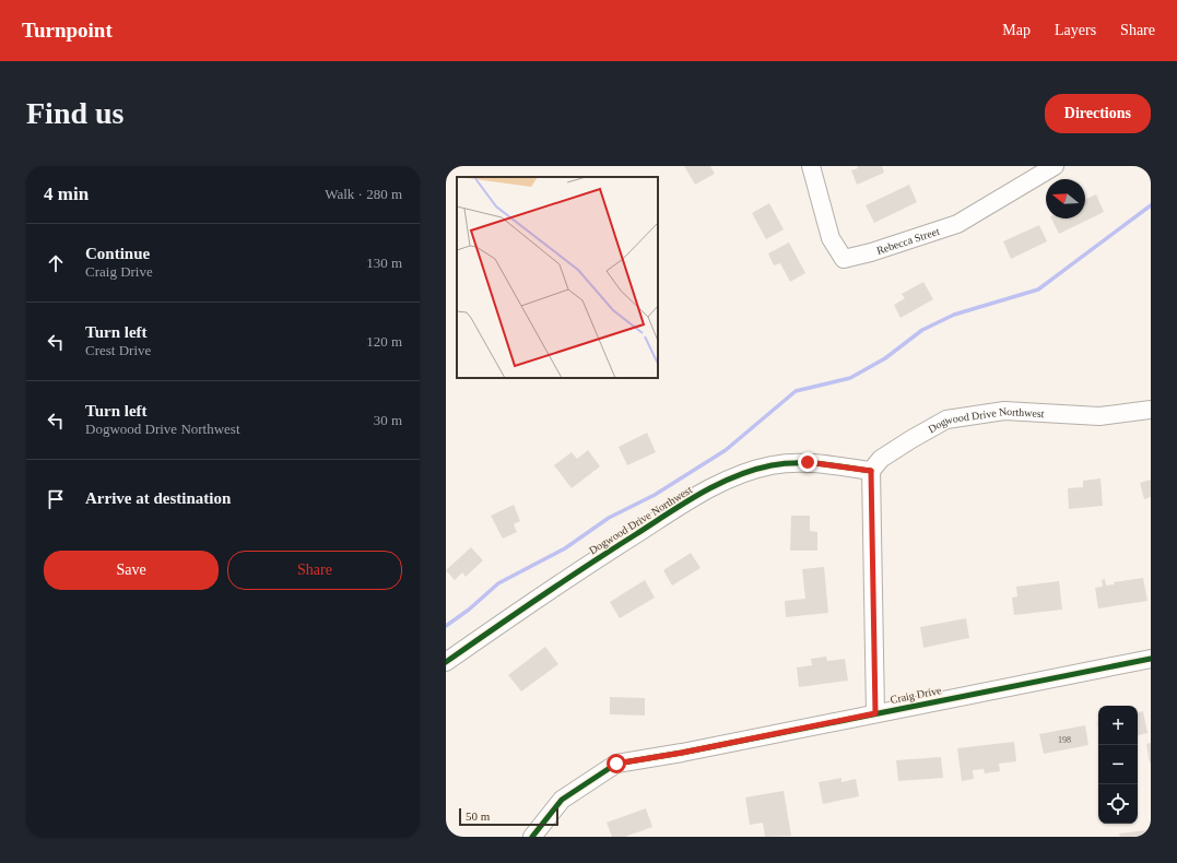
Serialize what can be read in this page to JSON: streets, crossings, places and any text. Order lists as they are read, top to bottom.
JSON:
{
  "streets": {
    "street": ["Rebecca Street", "Dogwood Drive Northwest", "Craig Drive"]
  },
  "house_numbers": ["198"],
  "scale_bar": "50 m",
  "north": "left",
  "page": {
    "header": "Turnpoint",
    "nav": ["Map", "Layers", "Share"],
    "buttons": [
      "Directions",
      ["Save", "Share"]
    ],
    "title": "Find us",
    "heading": ["4 min", "Walk · 280 m"],
    "list": [
      ["Continue", "Craig Drive", "130 m"],
      ["Turn left", "Crest Drive", "120 m"],
      ["Turn left", "Dogwood Drive Northwest", "30 m"],
      "Arrive at destination"
    ],
    "map_buttons": ["+", "−"],
    "scale": "50 m"
  }
}
